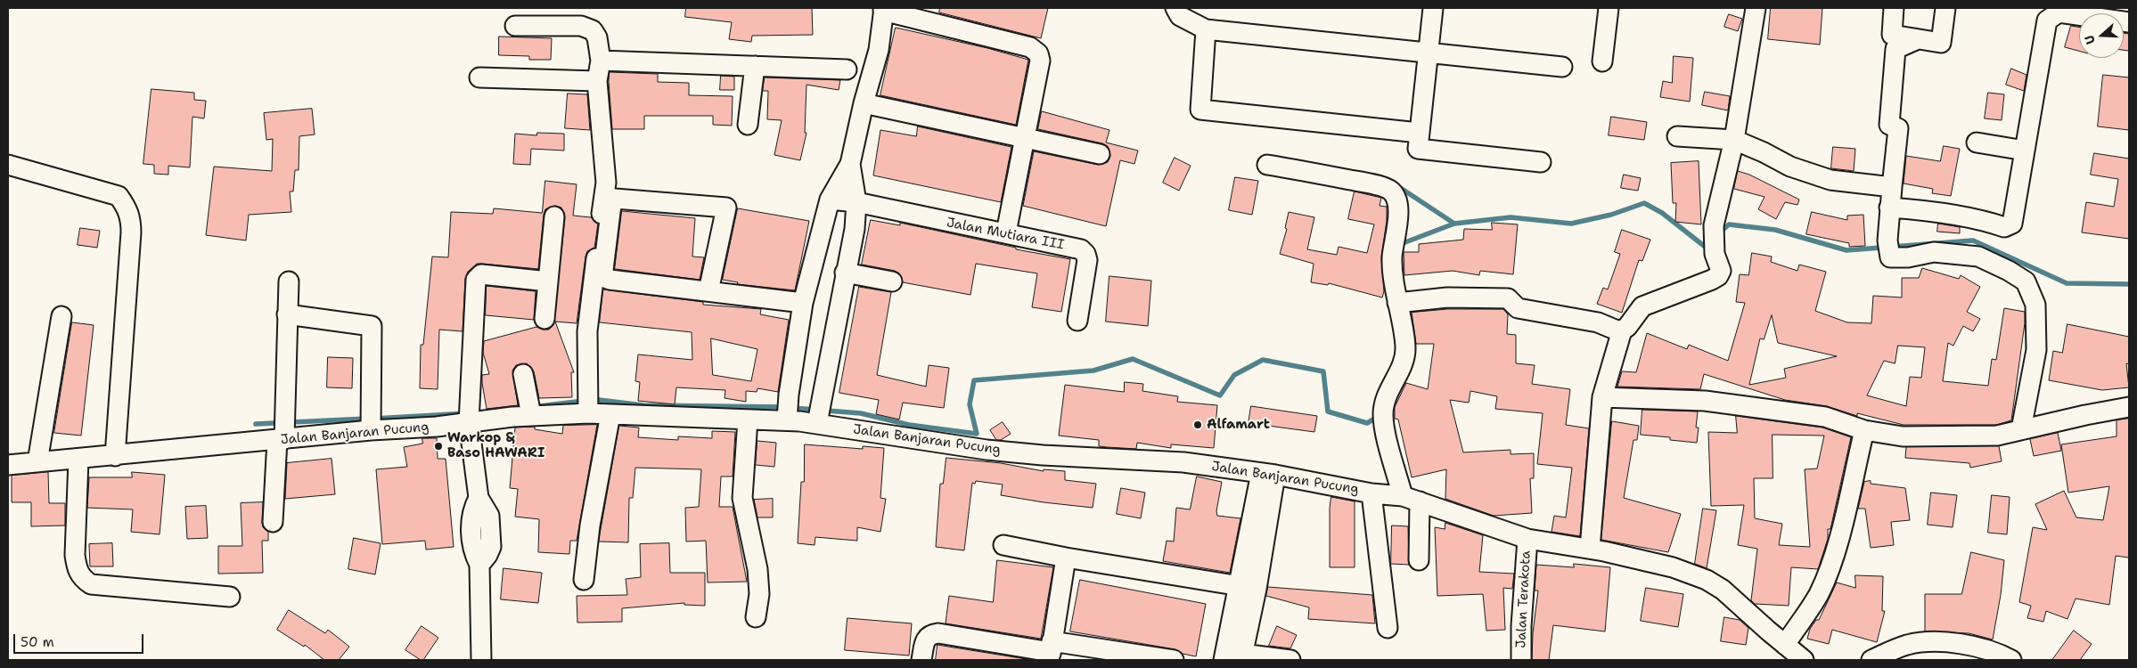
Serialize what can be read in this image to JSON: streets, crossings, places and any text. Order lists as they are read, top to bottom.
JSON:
{
  "streets": {
    "street": ["Jalan Mutiara III", "Jalan Banjaran Pucung", "Jalan Terakota"]
  },
  "crossings": [
    ["Jalan Banjaran Pucung", "Jalan Terakota"]
  ],
  "places": ["Alfamart", "Warkop & Baso HAWARI"],
  "scale_bar": "50 m",
  "north": "left"
}
